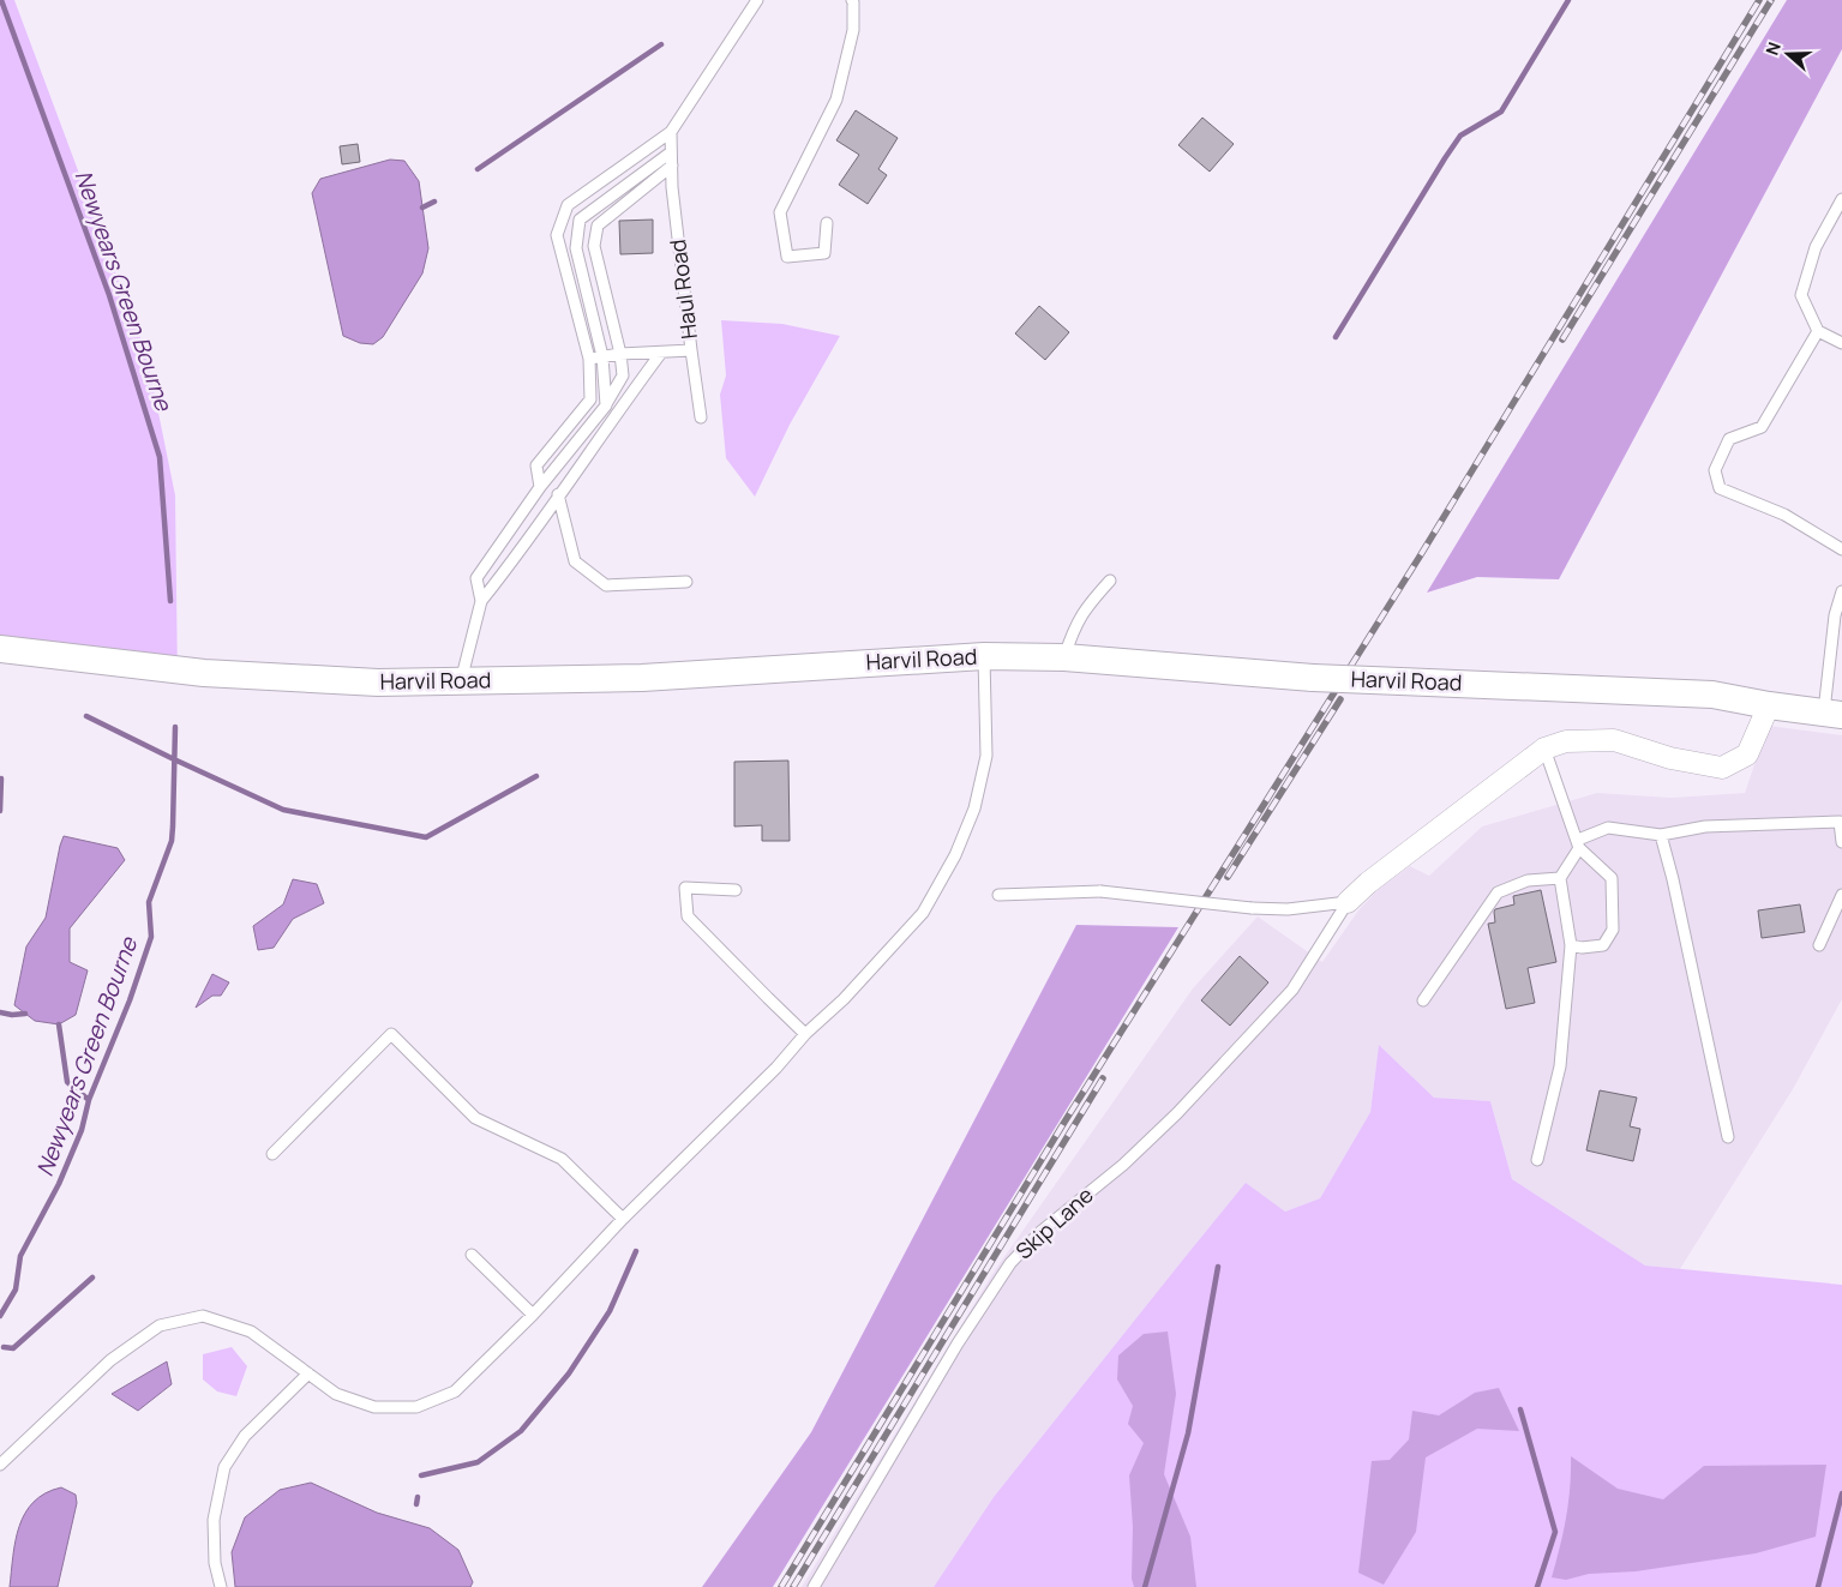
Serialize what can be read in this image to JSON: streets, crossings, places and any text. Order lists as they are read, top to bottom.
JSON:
{
  "streets": {
    "street": ["Harvil Road"],
    "lane": ["Haul Road", "Skip Lane"]
  },
  "water": ["Newyears Green Bourne"],
  "north": "left"
}
